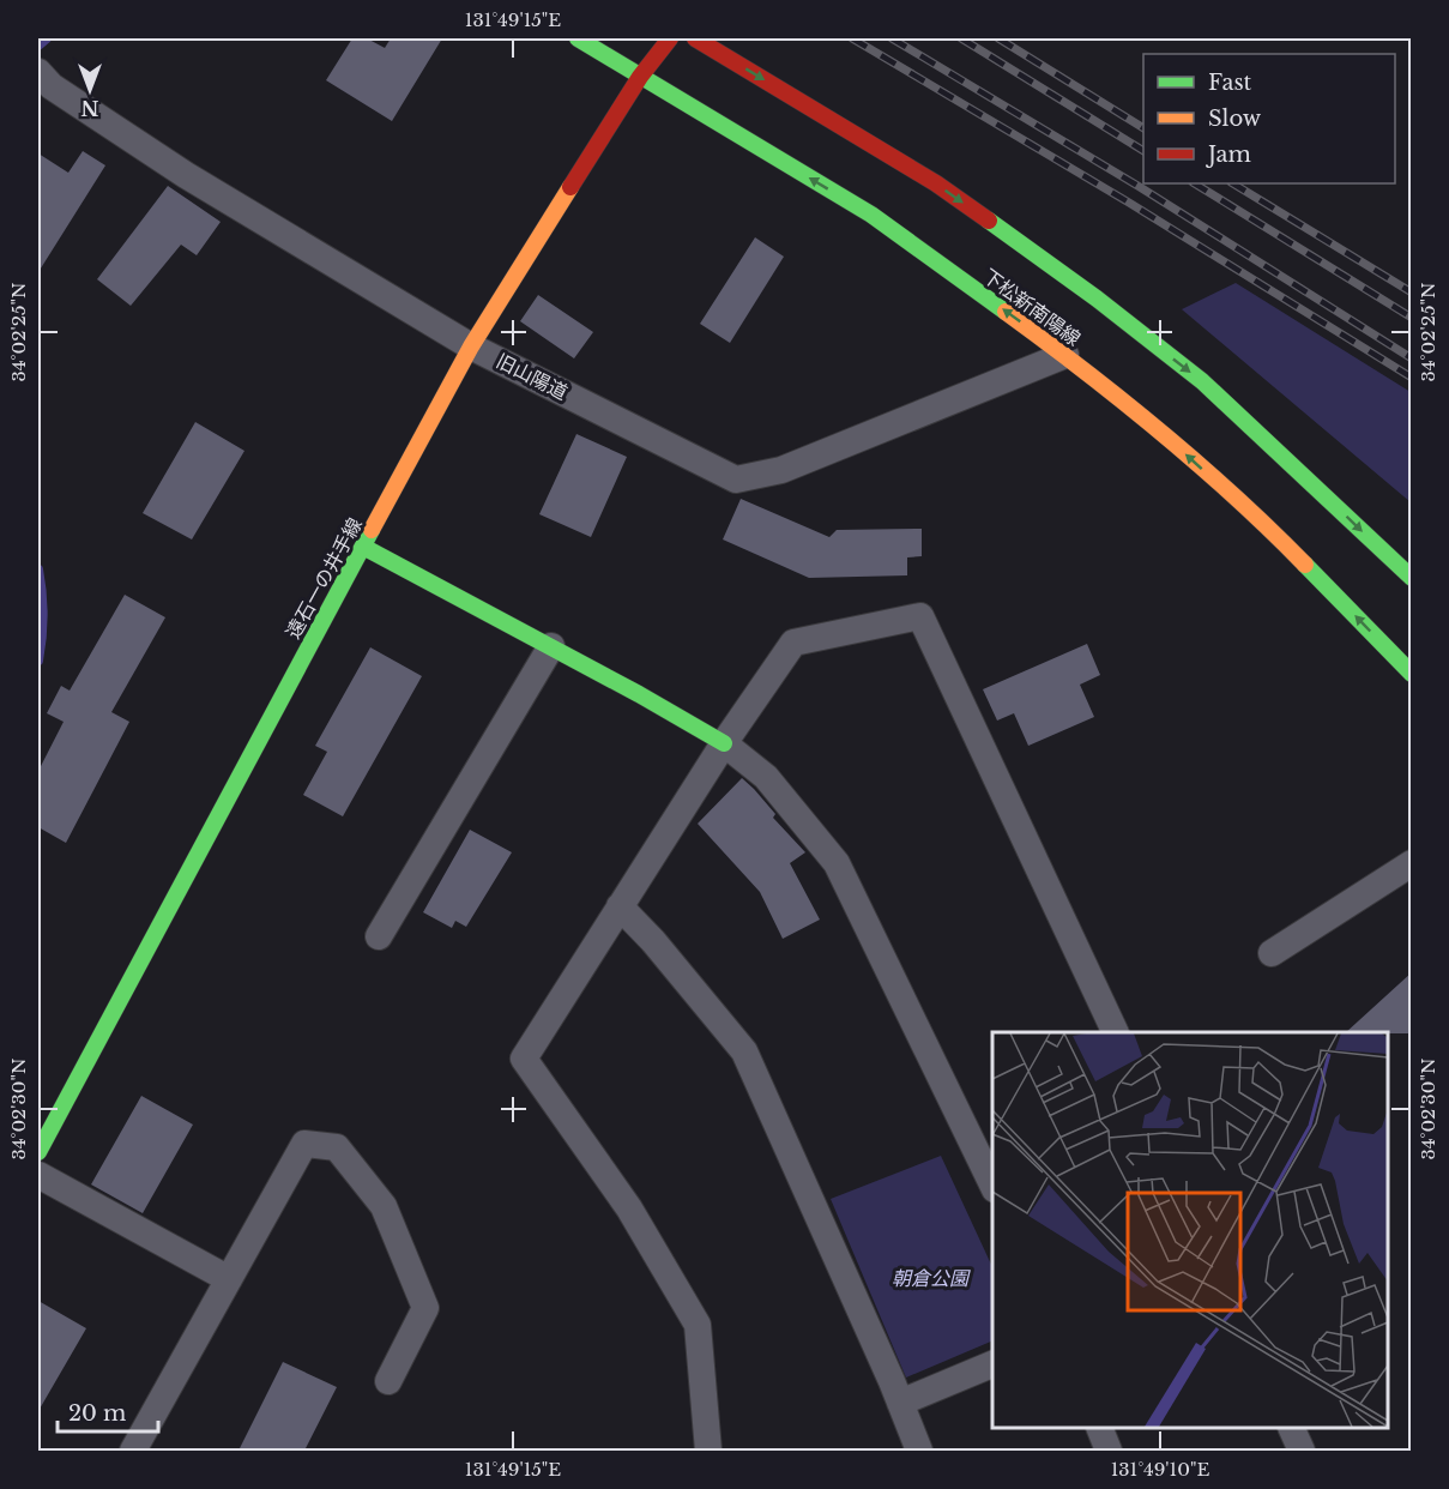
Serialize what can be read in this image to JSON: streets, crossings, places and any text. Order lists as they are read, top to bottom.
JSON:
{
  "streets": {
    "main road": ["下松新南陽線", "遠石一の井手線"],
    "street": ["旧山陽道"]
  },
  "crossings": [
    ["下松新南陽線", "旧山陽道"],
    ["下松新南陽線", "遠石一の井手線"],
    ["旧山陽道", "遠石一の井手線"]
  ],
  "parks": ["朝倉公園"],
  "legend": ["Fast", "Slow", "Jam"],
  "scale_bar": "20 m",
  "north": "bottom",
  "coordinates": [
    "131°49'15\"E",
    "34°02'25\"N",
    "34°02'30\"N",
    "131°49'10\"E"
  ]
}
